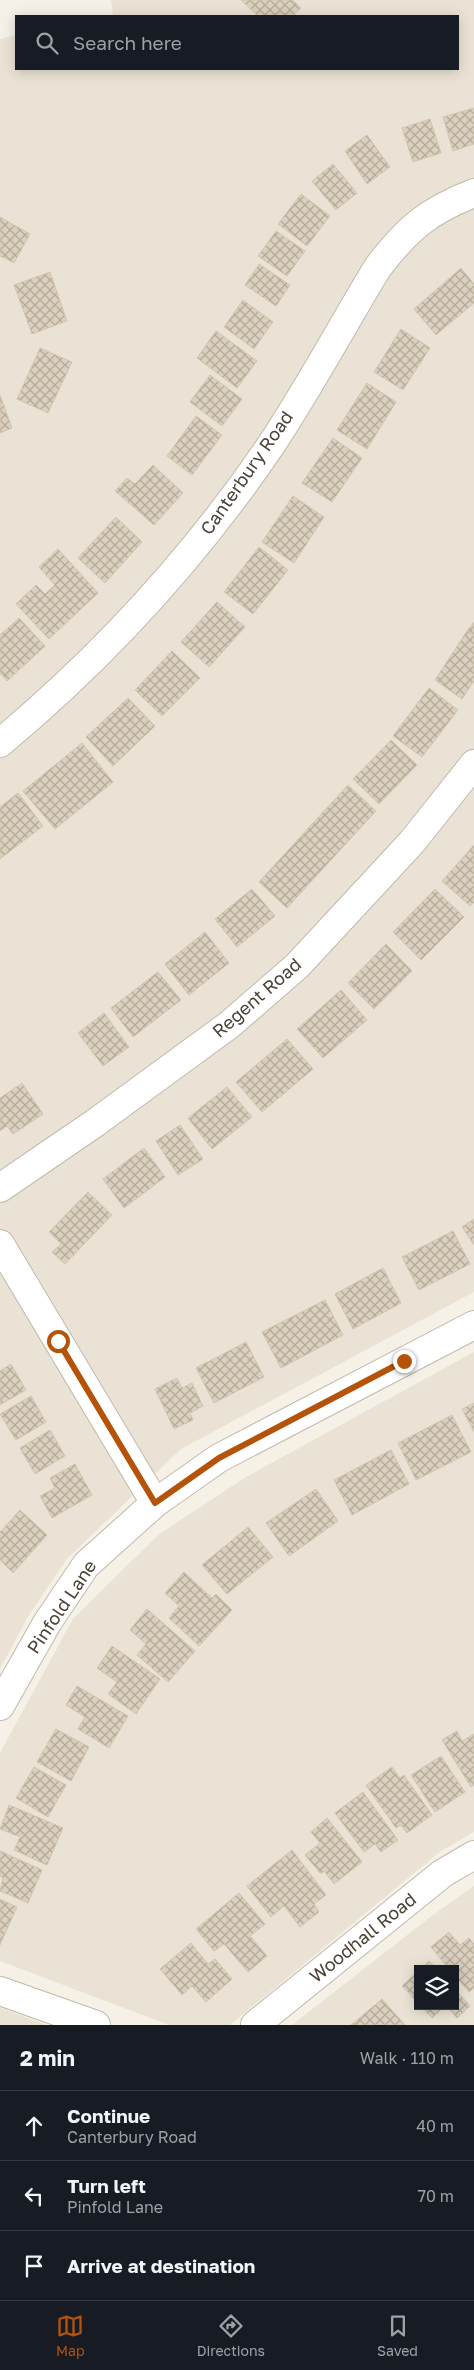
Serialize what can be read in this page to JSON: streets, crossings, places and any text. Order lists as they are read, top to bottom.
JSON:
{
  "streets": {
    "street": [
      "Canterbury Road",
      "Regent Road",
      "Pinfold Lane",
      "Woodhall Road"
    ]
  },
  "page": {
    "search": "Search here",
    "heading": ["2 min", "Walk · 110 m"],
    "list": [
      ["Continue", "Canterbury Road", "40 m"],
      ["Turn left", "Pinfold Lane", "70 m"],
      "Arrive at destination"
    ],
    "nav": ["Map", "Directions", "Saved"]
  }
}
